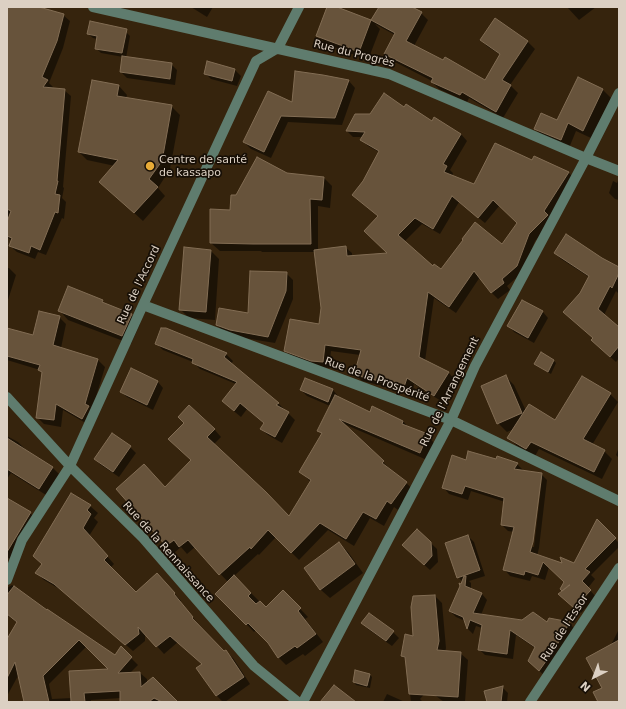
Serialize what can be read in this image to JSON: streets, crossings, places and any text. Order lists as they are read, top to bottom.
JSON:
{
  "streets": {
    "street": [
      "Rue du Progrès",
      "Rue de l'Accord",
      "Rue de la Prospérité",
      "Rue de l'Arrangement",
      "Rue de la Rennaissance",
      "Rue de l'Essor"
    ]
  },
  "crossings": [
    ["Rue du Progrès", "Rue de l'Accord"],
    ["Rue du Progrès", "Rue de l'Arrangement"],
    ["Rue de l'Accord", "Rue de la Prospérité"],
    ["Rue de l'Accord", "Rue de la Rennaissance"],
    ["Rue de la Prospérité", "Rue de l'Arrangement"]
  ],
  "places": ["Centre de santé de kassapo"],
  "north": "bottom left"
}
